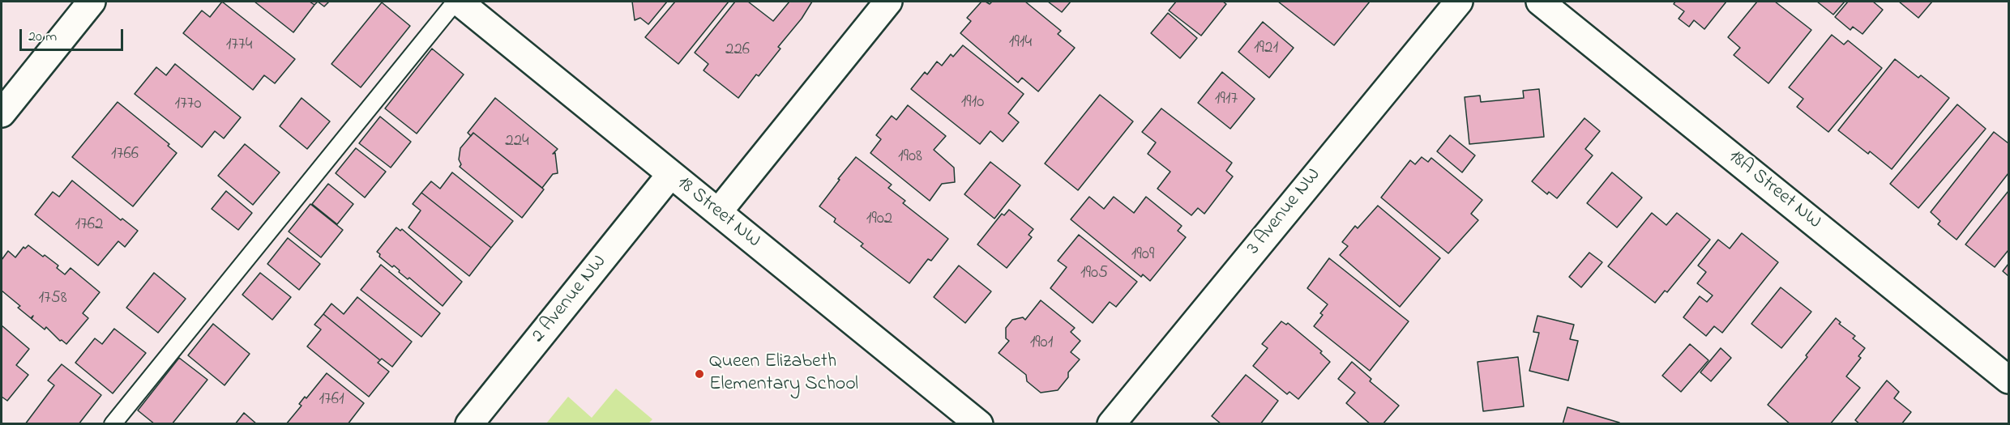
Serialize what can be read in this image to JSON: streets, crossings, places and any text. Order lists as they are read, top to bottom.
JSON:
{
  "streets": {
    "street": [
      "18A Street NW",
      "3 Avenue NW",
      "18 Street NW",
      "2 Avenue NW"
    ]
  },
  "crossings": [
    ["18 Street NW", "2 Avenue NW"]
  ],
  "places": ["Queen Elizabeth Elementary School"],
  "house_numbers": [
    "1914",
    "1774",
    "1921",
    "226",
    "1917",
    "1910",
    "1770",
    "224",
    "1766",
    "1908",
    "1902",
    "1762",
    "1909",
    "1905",
    "1758",
    "1901",
    "1761"
  ],
  "scale_bar": "20 m"
}
